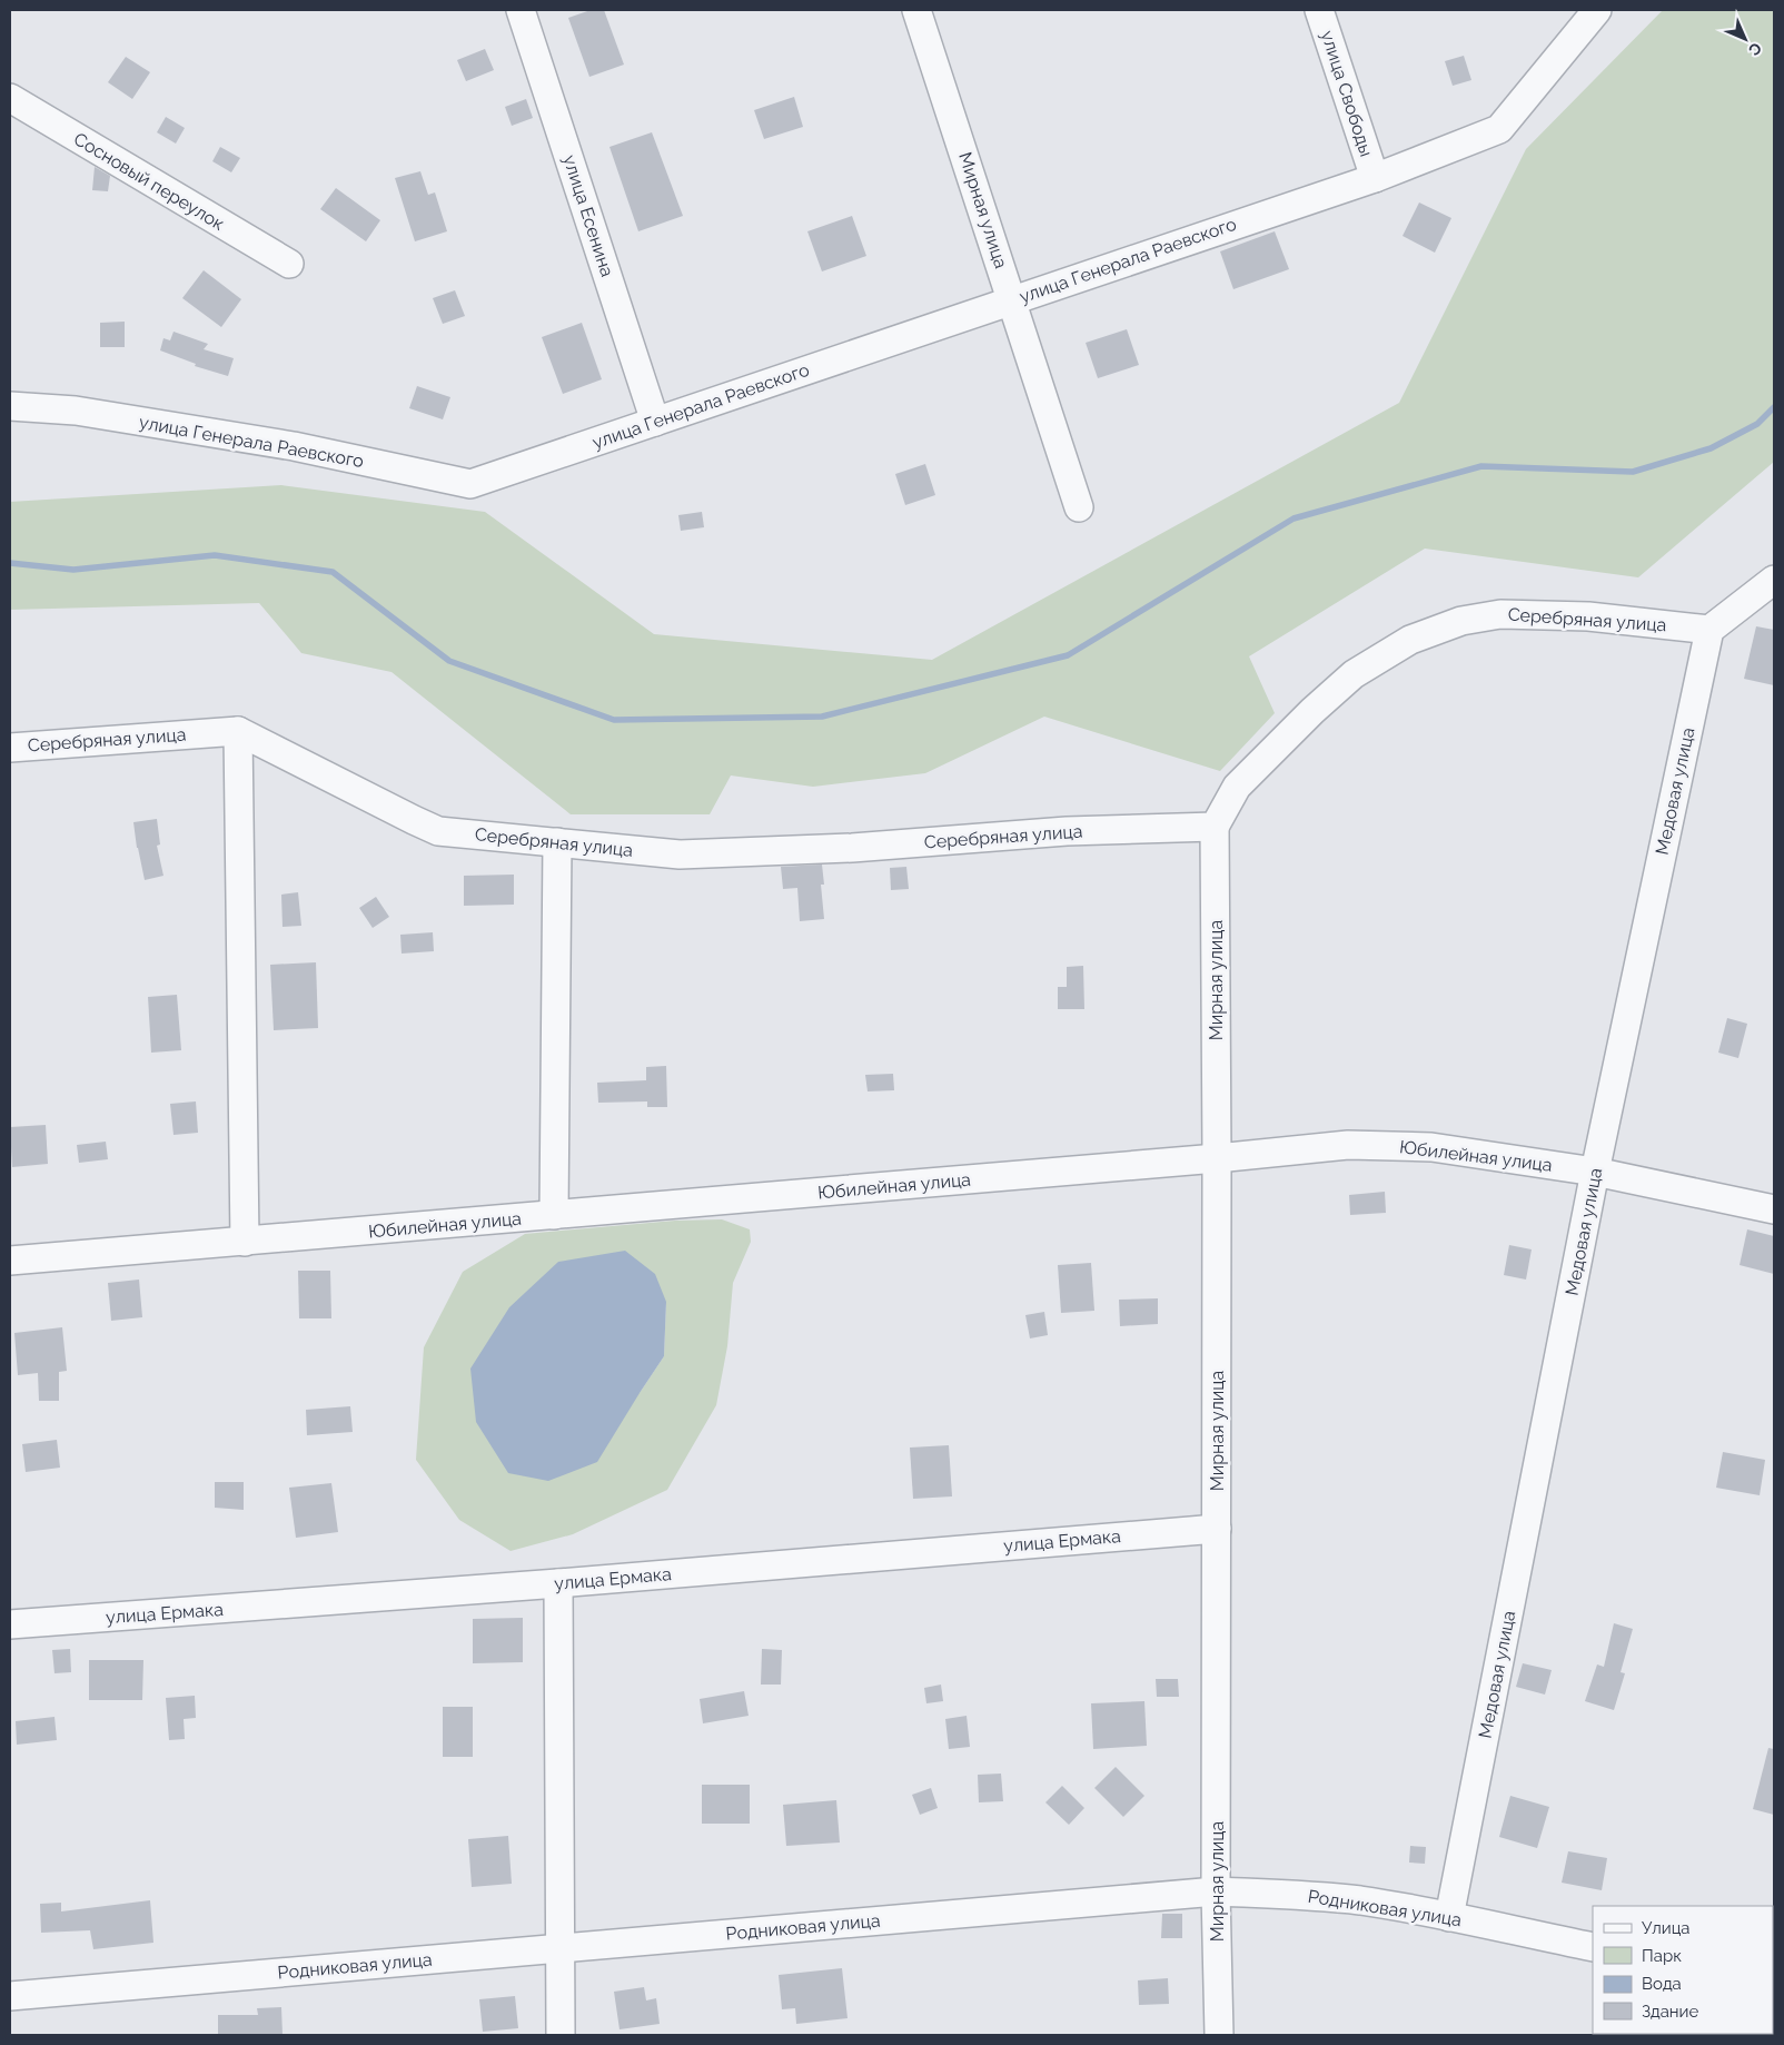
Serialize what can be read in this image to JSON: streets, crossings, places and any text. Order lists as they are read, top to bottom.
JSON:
{
  "streets": {
    "street": [
      "улица Свободы",
      "Сосновый переулок",
      "Мирная улица",
      "улица Есенина",
      "улица Генерала Раевского",
      "Серебряная улица",
      "Медовая улица",
      "Юбилейная улица",
      "улица Ермака",
      "Родниковая улица"
    ]
  },
  "crossings": [
    ["улица Свободы", "улица Генерала Раевского"],
    ["Мирная улица", "улица Генерала Раевского"],
    ["Мирная улица", "Серебряная улица"],
    ["Мирная улица", "Юбилейная улица"],
    ["Мирная улица", "улица Ермака"],
    ["Мирная улица", "Родниковая улица"],
    ["улица Есенина", "улица Генерала Раевского"],
    ["Серебряная улица", "Медовая улица"],
    ["Медовая улица", "Юбилейная улица"],
    ["Медовая улица", "Родниковая улица"]
  ],
  "legend": [
    "Улица",
    "Парк",
    "Вода",
    "Здание"
  ],
  "north": "bottom right"
}
